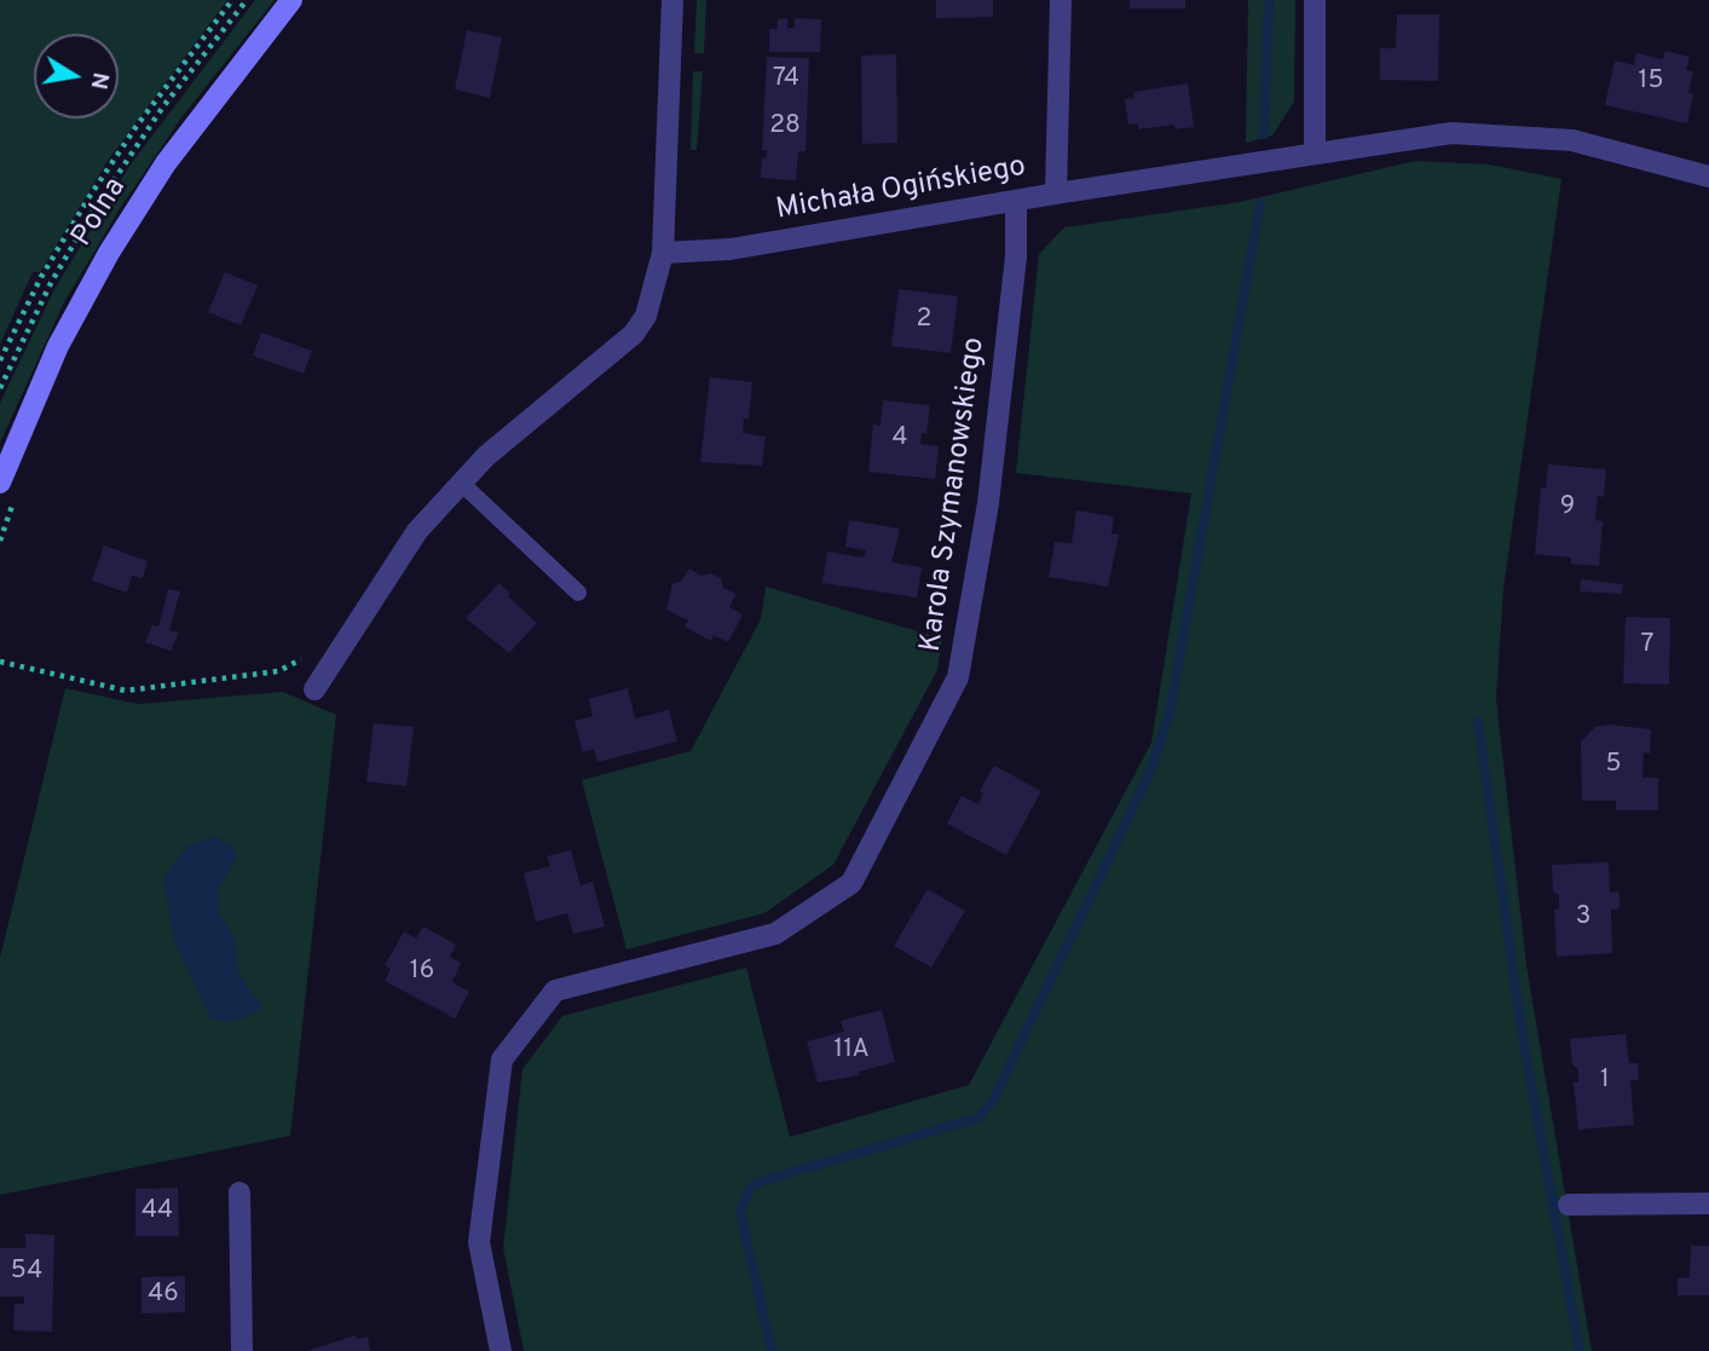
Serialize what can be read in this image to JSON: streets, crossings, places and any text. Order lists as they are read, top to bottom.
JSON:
{
  "streets": {
    "street": ["Michała Ogińskiego", "Polna", "Karola Szymanowskiego"]
  },
  "crossings": [
    ["Michała Ogińskiego", "Karola Szymanowskiego"]
  ],
  "house_numbers": [
    "74",
    "15",
    "28",
    "2",
    "4",
    "9",
    "7",
    "5",
    "3",
    "16",
    "11A",
    "1",
    "44",
    "54",
    "46"
  ],
  "north": "right"
}
